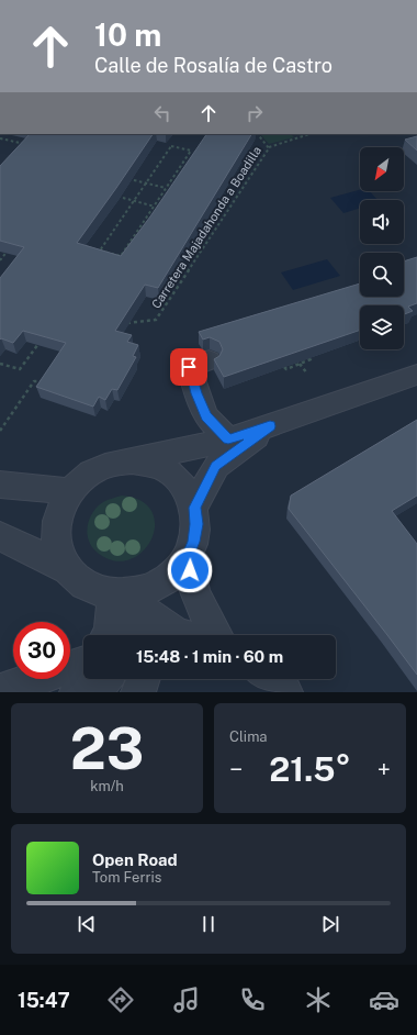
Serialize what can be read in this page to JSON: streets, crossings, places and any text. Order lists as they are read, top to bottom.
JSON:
{
  "streets": {
    "path": ["Carretera Majadahonda a Boadilla"]
  },
  "north": "bottom left",
  "page": {
    "turn": ["10 m", "Calle de Rosalía de Castro"],
    "limit": "30",
    "trip": "15:48 · 1 min · 60 m",
    "tile": [
      ["23", "km/h"],
      "Clima"
    ],
    "heat": ["−", "21.5°", "+"],
    "song": ["Open Road", "Tom Ferris"],
    "tabs": "15:47"
  }
}
